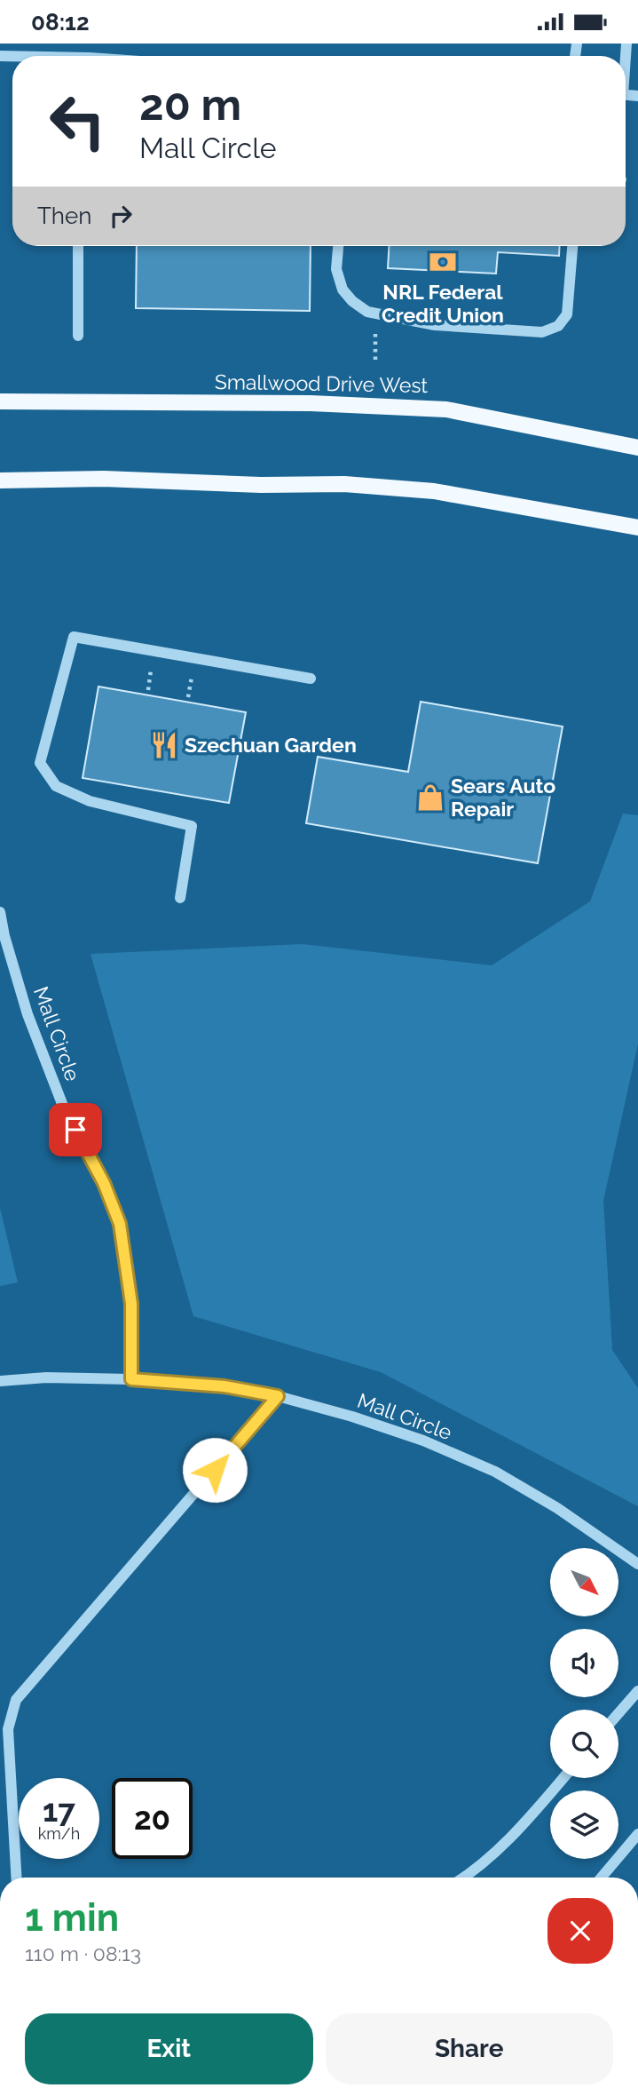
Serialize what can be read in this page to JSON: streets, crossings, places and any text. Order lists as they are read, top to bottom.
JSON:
{
  "streets": {
    "main road": ["Smallwood Drive West"],
    "street": ["Mall Circle"]
  },
  "places": {
    "bank": ["NRL Federal Credit Union"],
    "restaurant": ["Szechuan Garden"],
    "shop": ["Sears Auto Repair"]
  },
  "north": "bottom right",
  "page": {
    "status": "08:12",
    "turn": ["20 m", "Mall Circle"],
    "then": "Then",
    "speed": "17 km/h",
    "limit": "20",
    "heading": ["1 min", "110 m · 08:13"],
    "buttons": ["Exit", "Share"]
  }
}
